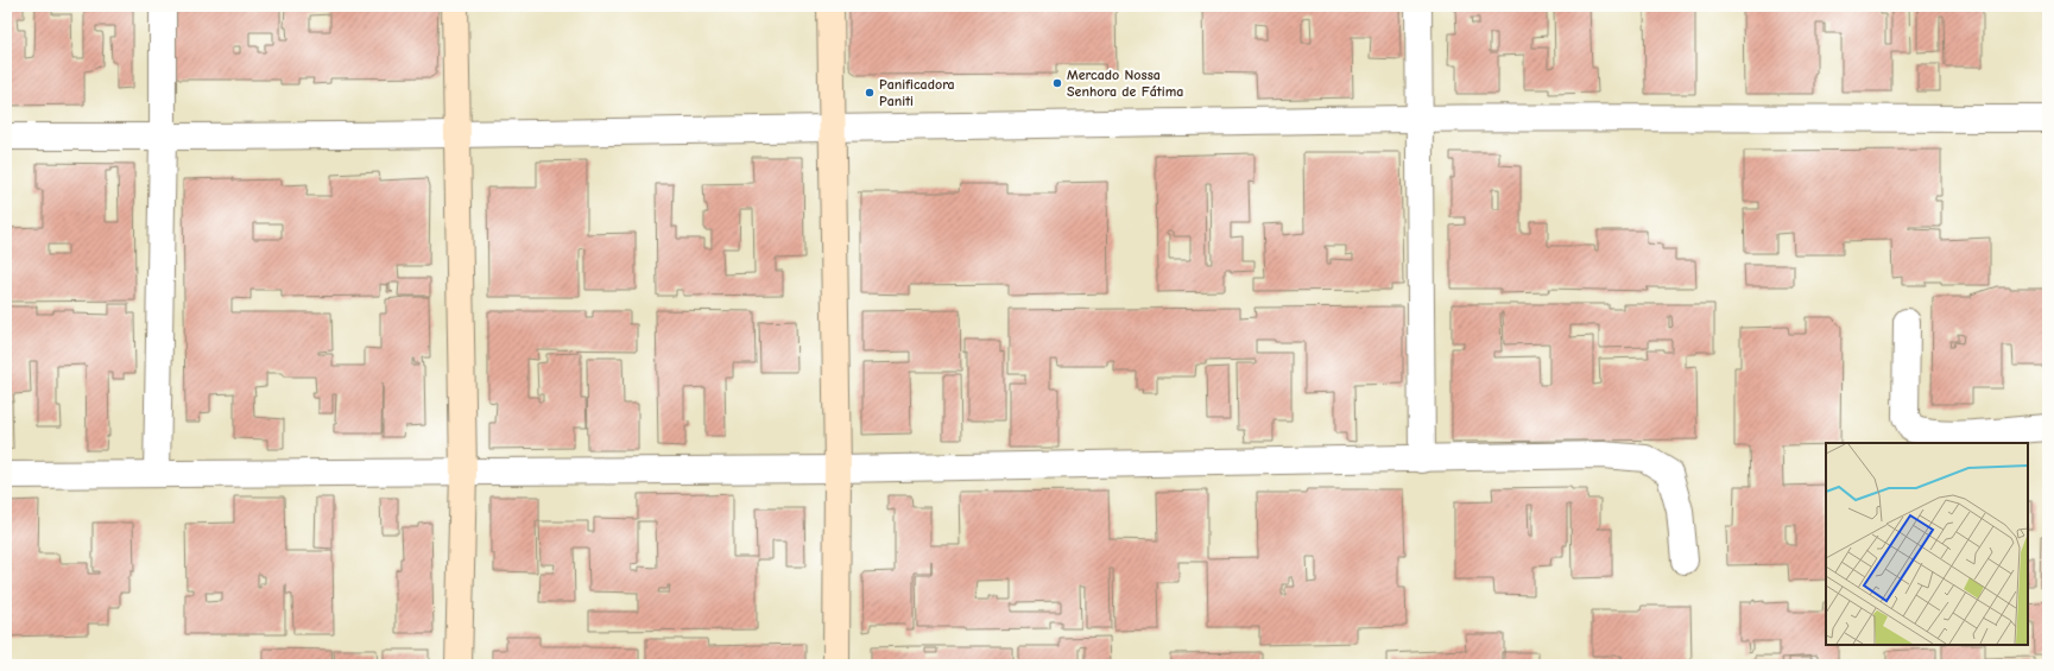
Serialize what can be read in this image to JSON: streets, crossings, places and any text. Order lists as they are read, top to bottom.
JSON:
{
  "places": ["Mercado Nossa Senhora de Fátima", "Panificadora Paniti"]
}
